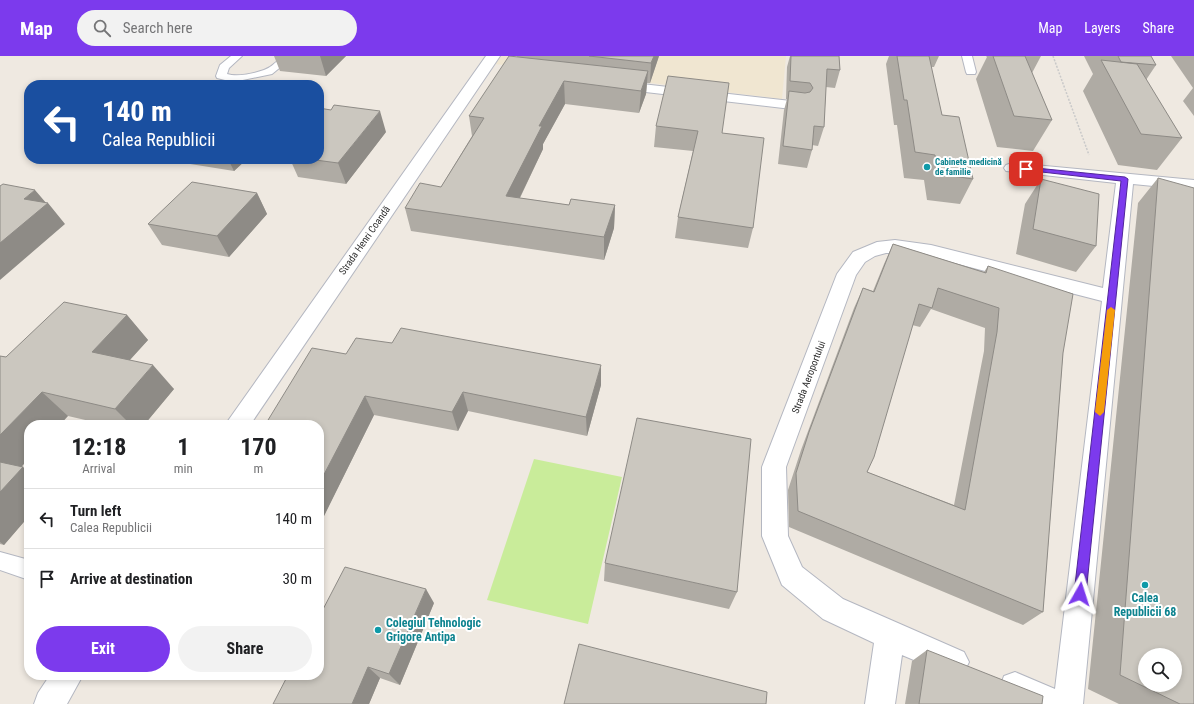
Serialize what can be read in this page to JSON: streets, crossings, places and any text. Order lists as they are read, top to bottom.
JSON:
{
  "streets": {
    "street": ["Strada Henri Coandă", "Strada Aeroportului"]
  },
  "places": ["Cabinete medicină de familie", "Calea Republicii 68", "Colegiul Tehnologic Grigore Antipa"],
  "page": {
    "header": "Map",
    "search": "Search here",
    "nav": ["Map", "Layers", "Share"],
    "turn": ["140 m", "Calea Republicii"],
    "eta": [
      "12:18",
      "Arrival",
      "1",
      "min",
      "170",
      "m"
    ],
    "list": [
      {
        "name": "Turn left",
        "note": "Calea Republicii",
        "value": "140 m"
      },
      {
        "name": "Arrive at destination",
        "value": "30 m"
      }
    ],
    "buttons": ["Exit", "Share"]
  }
}
